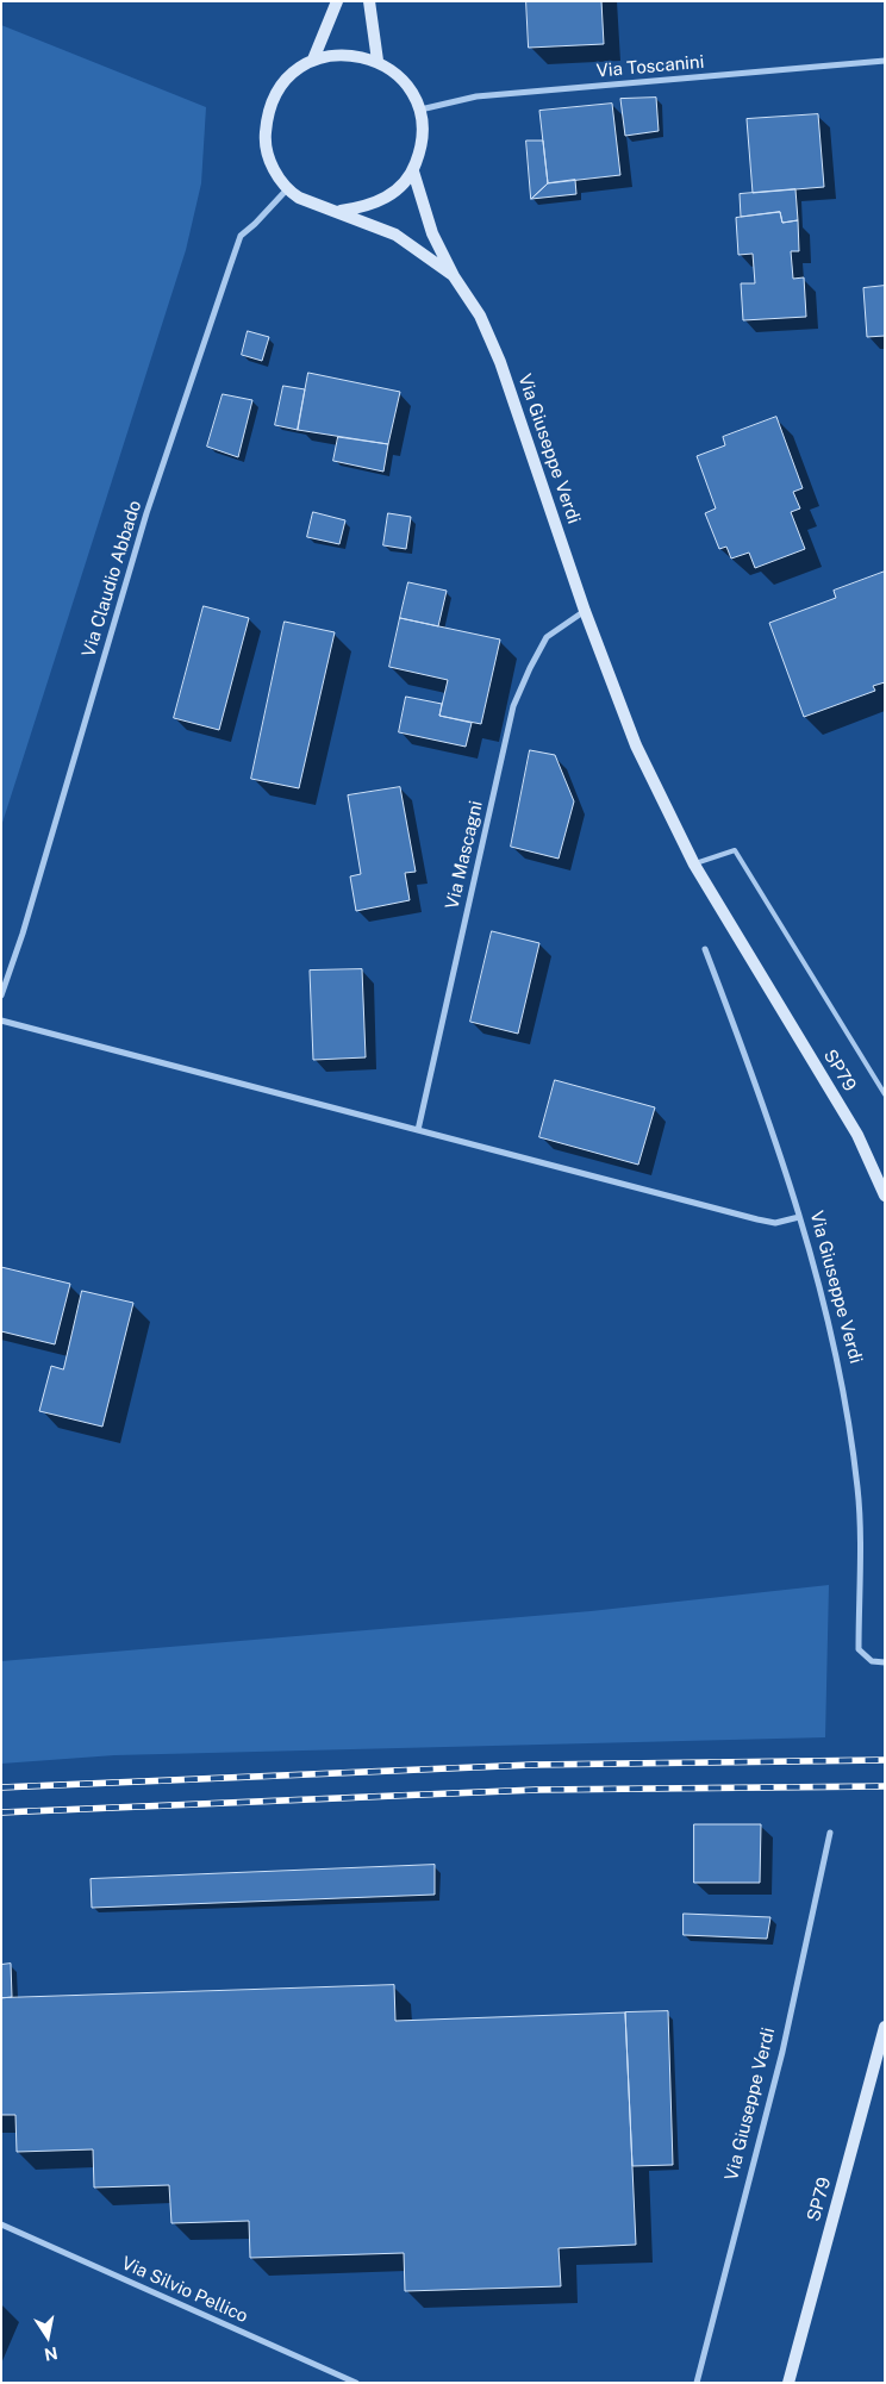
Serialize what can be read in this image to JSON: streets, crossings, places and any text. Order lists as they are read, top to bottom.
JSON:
{
  "streets": {
    "main road": ["Via Giuseppe Verdi", "SP79"],
    "street": [
      "Via Toscanini",
      "Via Claudio Abbado",
      "Via Mascagni",
      "Via Silvio Pellico"
    ]
  },
  "crossings": [
    ["Via Toscanini", "Via Giuseppe Verdi"],
    ["Via Toscanini", "Via Claudio Abbado"],
    ["Via Giuseppe Verdi", "Via Claudio Abbado"],
    ["Via Giuseppe Verdi", "Via Mascagni"],
    ["Via Giuseppe Verdi", "SP79"]
  ],
  "north": "bottom"
}
